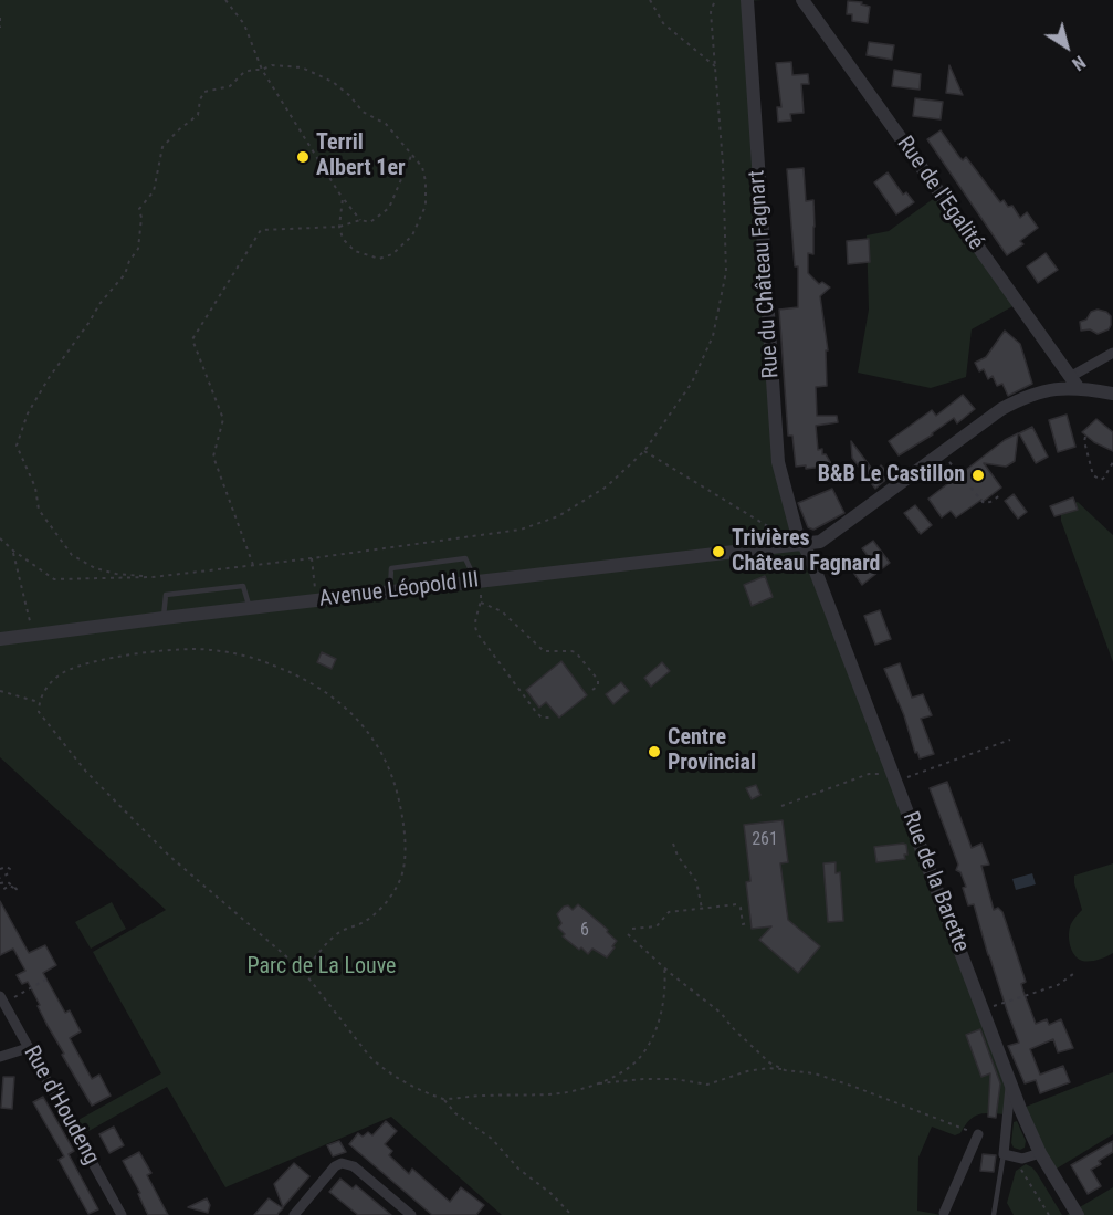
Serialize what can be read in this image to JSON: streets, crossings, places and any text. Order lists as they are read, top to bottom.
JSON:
{
  "streets": {
    "street": [
      "Rue de l'Egalité",
      "Rue du Château Fagnart",
      "Avenue Léopold III",
      "Rue de la Barette",
      "Rue d'Houdeng"
    ]
  },
  "crossings": [
    ["Rue de l'Egalité", "Avenue Léopold III"],
    ["Rue du Château Fagnart", "Avenue Léopold III"],
    ["Rue du Château Fagnart", "Rue de la Barette"],
    ["Avenue Léopold III", "Rue de la Barette"]
  ],
  "parks": ["Parc de La Louve"],
  "places": [
    "Terril Albert 1er",
    "B&B Le Castillon",
    "Trivières Château Fagnard",
    "Centre Provincial"
  ],
  "house_numbers": ["261", "6"],
  "north": "bottom right"
}
